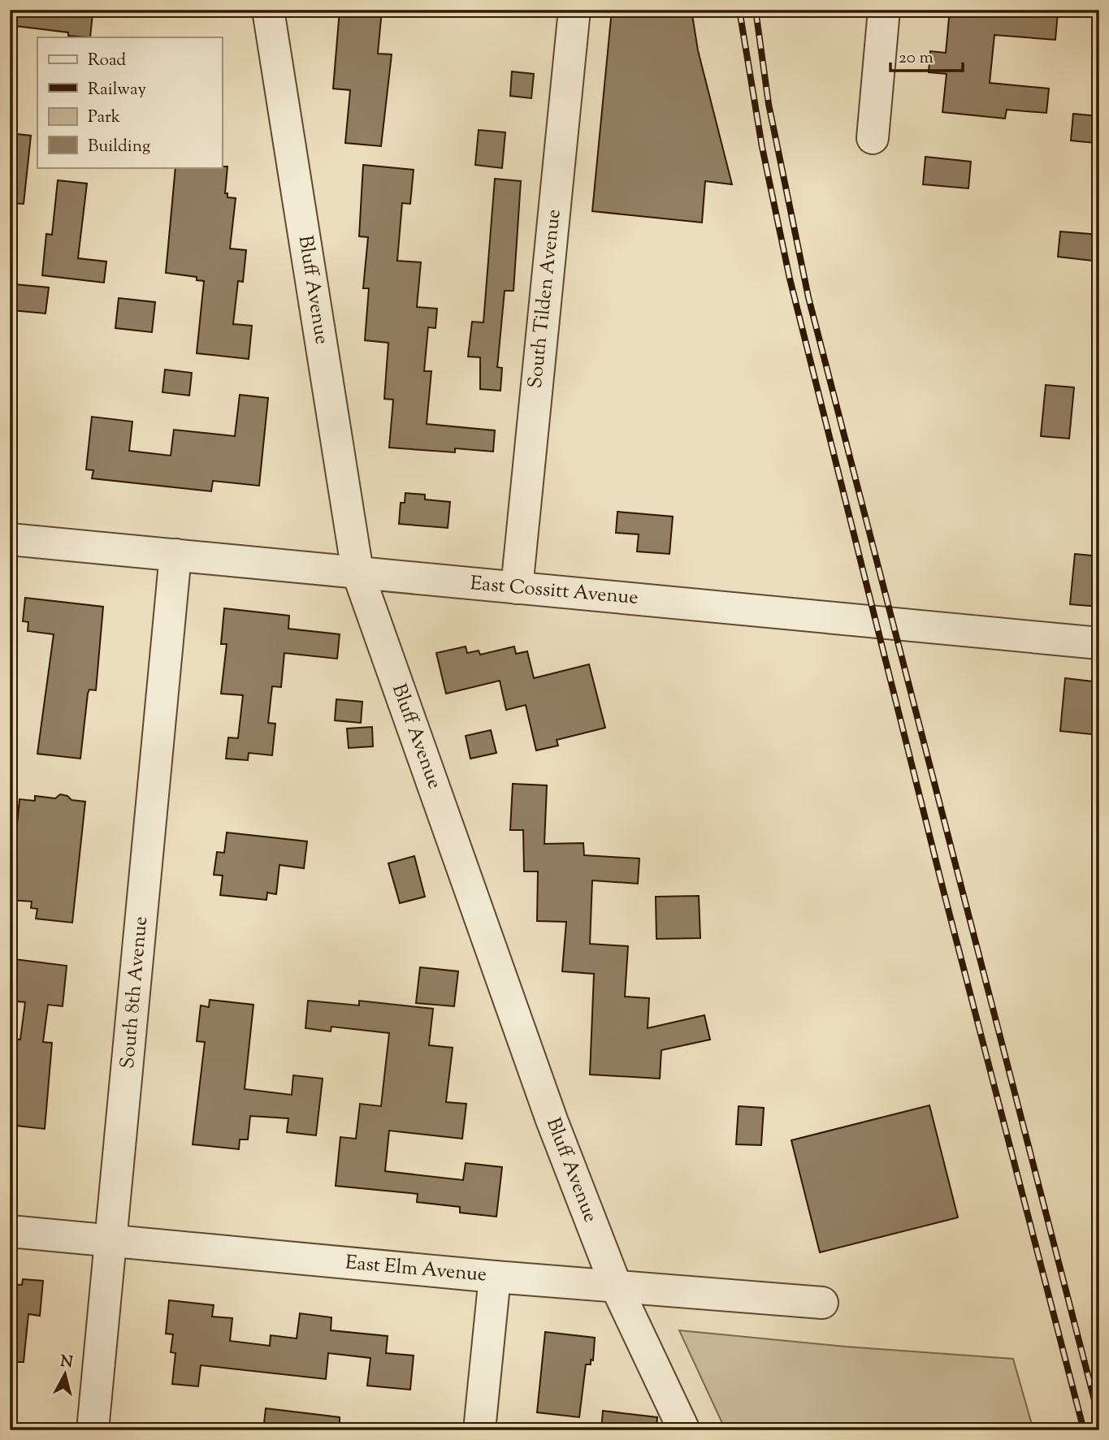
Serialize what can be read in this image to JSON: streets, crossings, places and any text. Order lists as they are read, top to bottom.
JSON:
{
  "streets": {
    "street": [
      "Bluff Avenue",
      "South Tilden Avenue",
      "East Cossitt Avenue",
      "South 8th Avenue",
      "East Elm Avenue"
    ]
  },
  "crossings": [
    ["Bluff Avenue", "East Cossitt Avenue"],
    ["Bluff Avenue", "East Elm Avenue"],
    ["South Tilden Avenue", "East Cossitt Avenue"],
    ["East Cossitt Avenue", "South 8th Avenue"],
    ["South 8th Avenue", "East Elm Avenue"]
  ],
  "legend": [
    "Road",
    "Railway",
    "Park",
    "Building"
  ],
  "scale_bar": "20 m",
  "north": "top"
}
